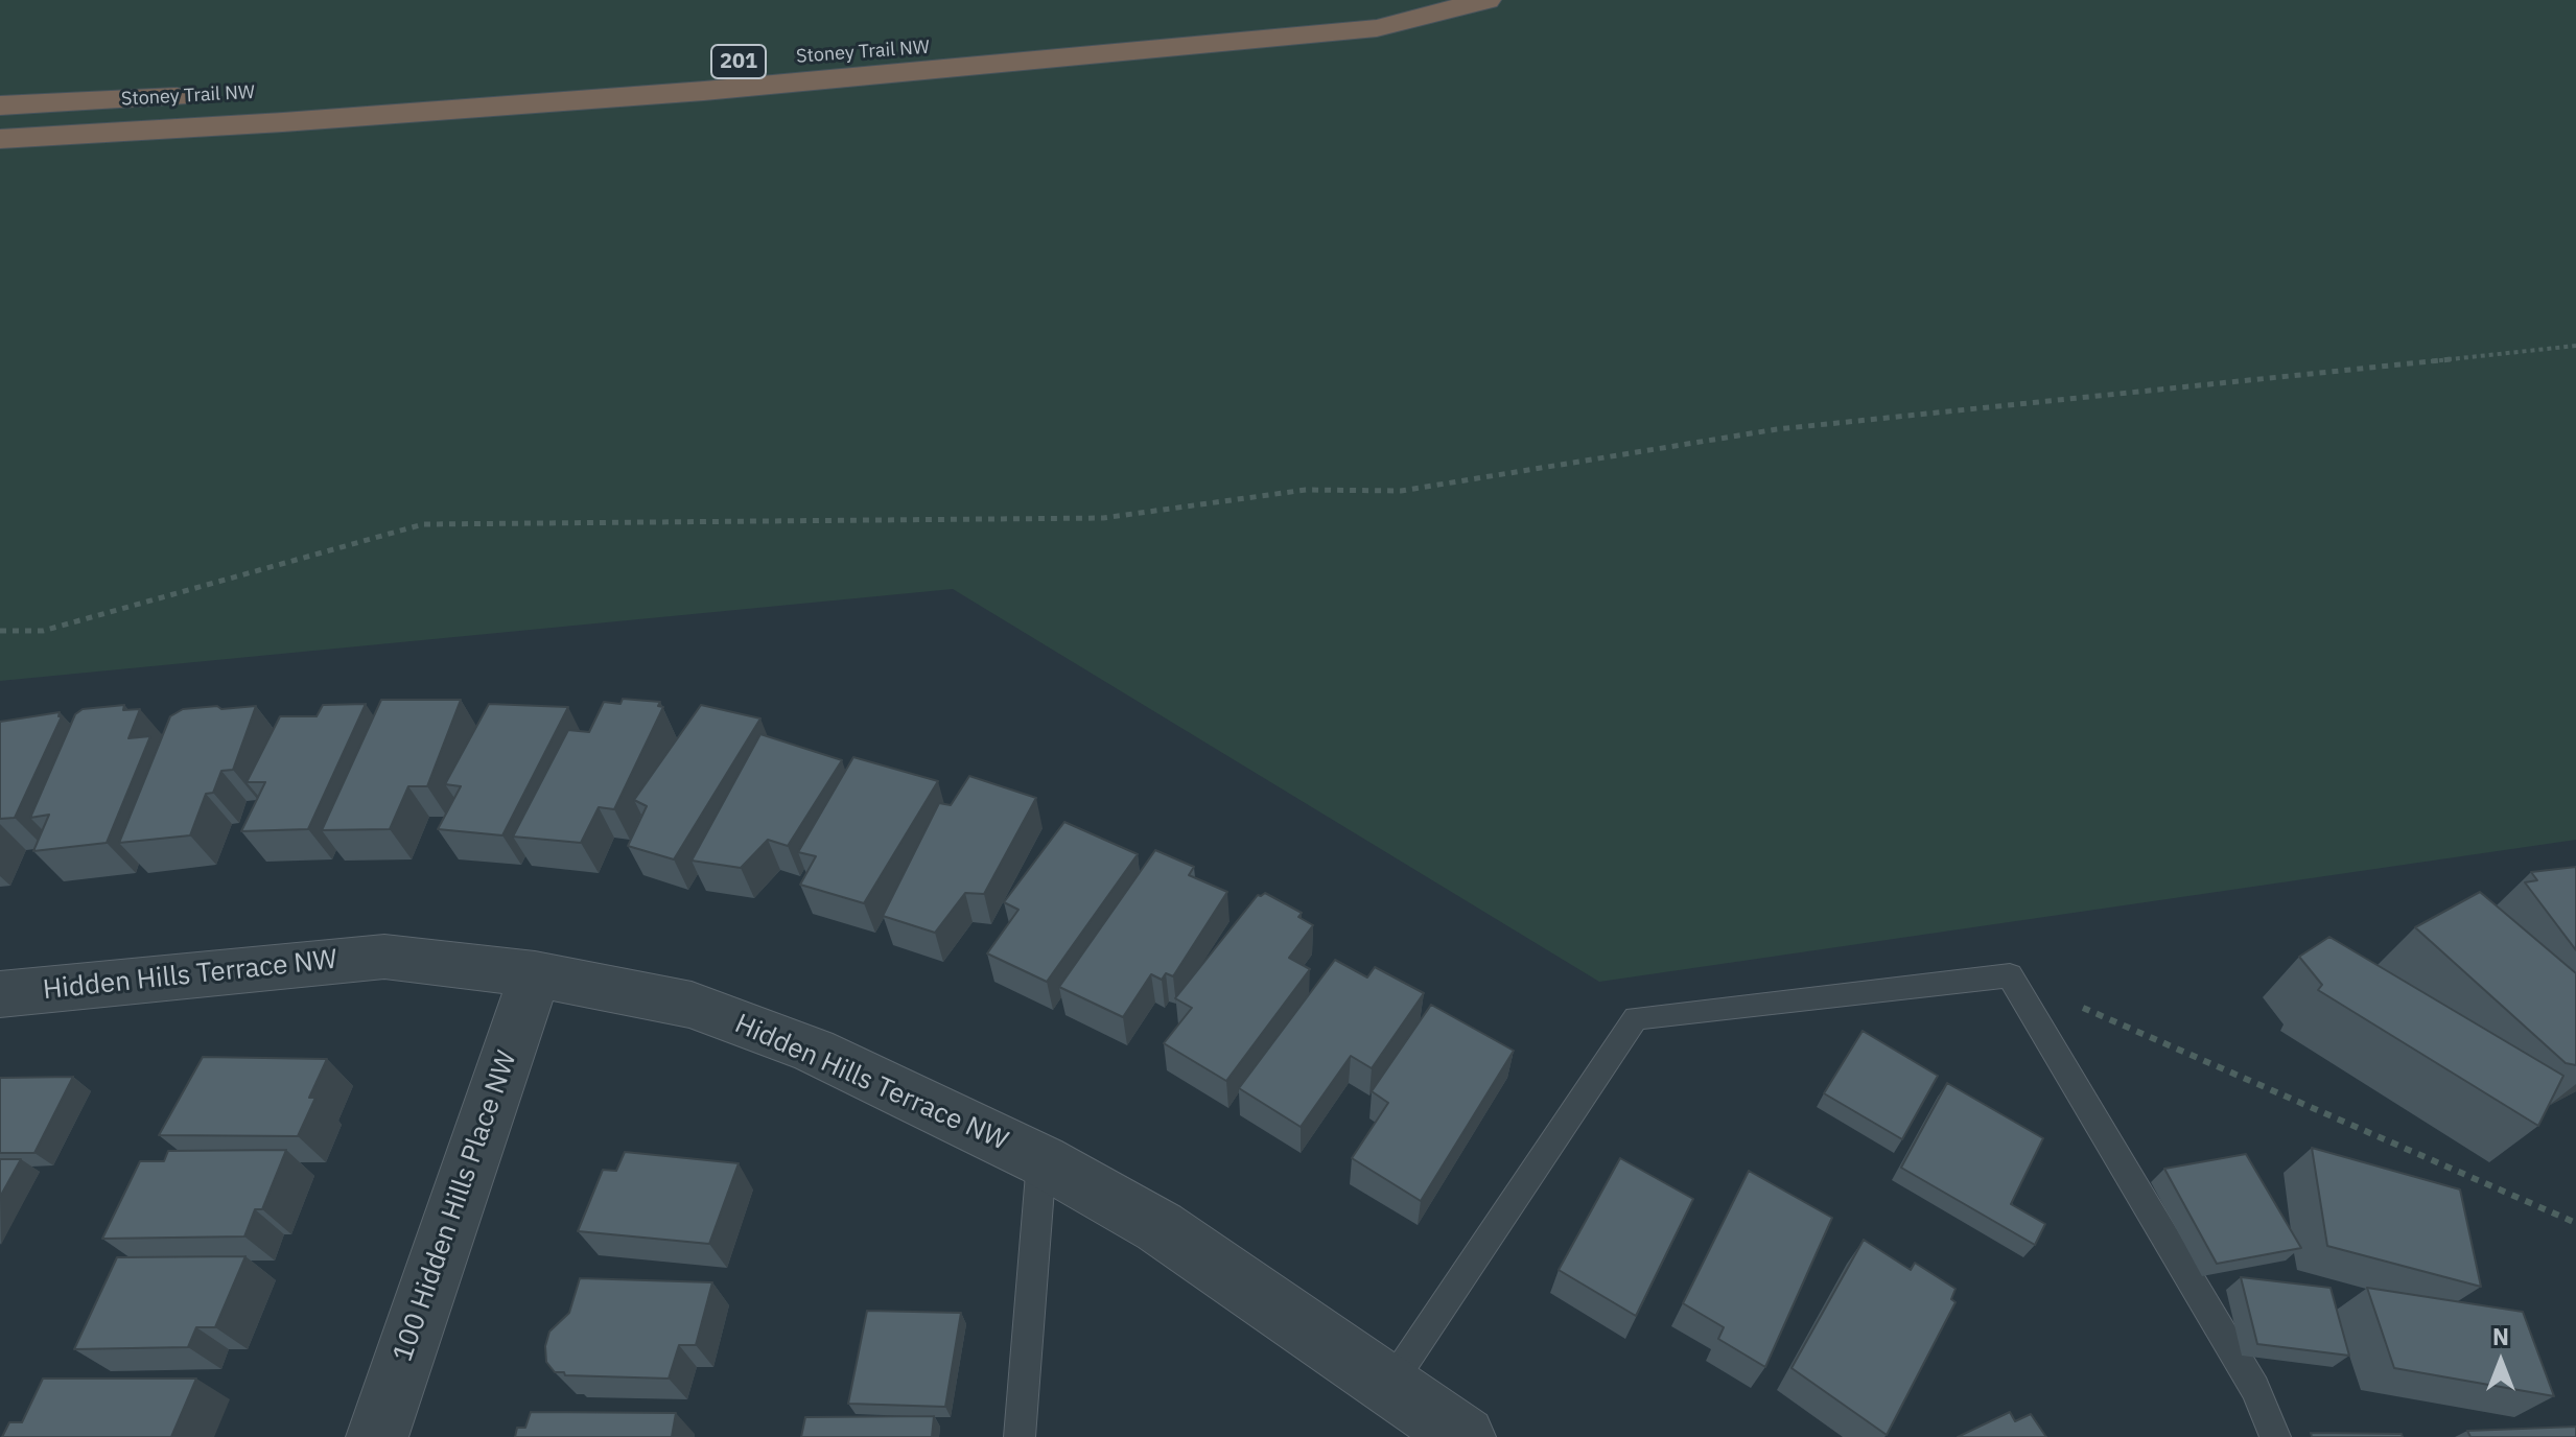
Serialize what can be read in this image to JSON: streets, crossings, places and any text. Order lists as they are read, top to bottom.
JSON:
{
  "streets": {
    "highway": ["Stoney Trail NW", "201"],
    "street": ["Hidden Hills Terrace NW", "100 Hidden Hills Place NW"]
  },
  "crossings": [
    ["Hidden Hills Terrace NW", "100 Hidden Hills Place NW"]
  ],
  "north": "top"
}
